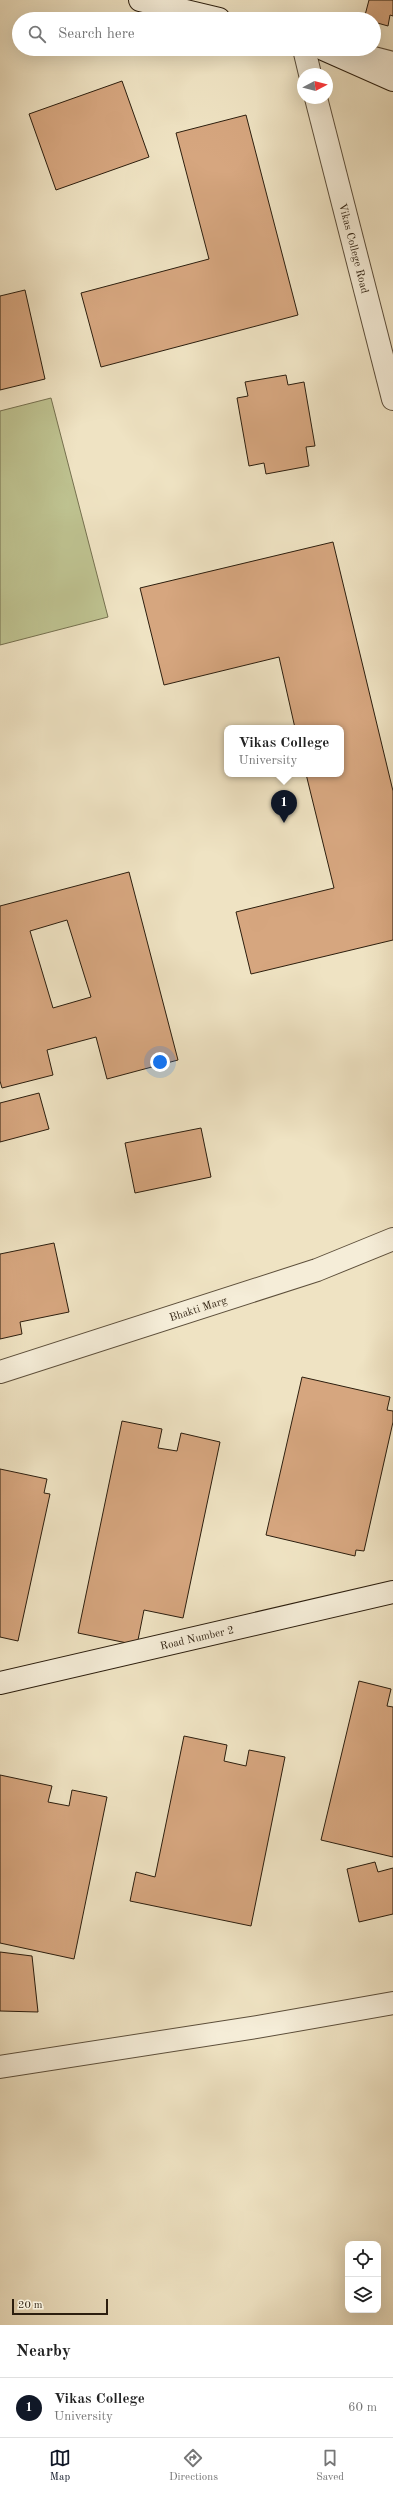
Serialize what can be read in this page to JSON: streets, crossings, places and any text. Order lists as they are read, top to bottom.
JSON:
{
  "streets": {
    "street": ["Vikas College Road", "Bhakti Marg", "Road Number 2"]
  },
  "scale_bar": "20 m",
  "north": "right",
  "page": {
    "search": "Search here",
    "popup": ["Vikas College", "University"],
    "pins": "1",
    "scale": "20 m",
    "heading": "Nearby",
    "list": [
      {
        "mark": "1",
        "name": "Vikas College",
        "note": "University",
        "value": "60 m"
      }
    ],
    "nav": ["Map", "Directions", "Saved"]
  }
}
